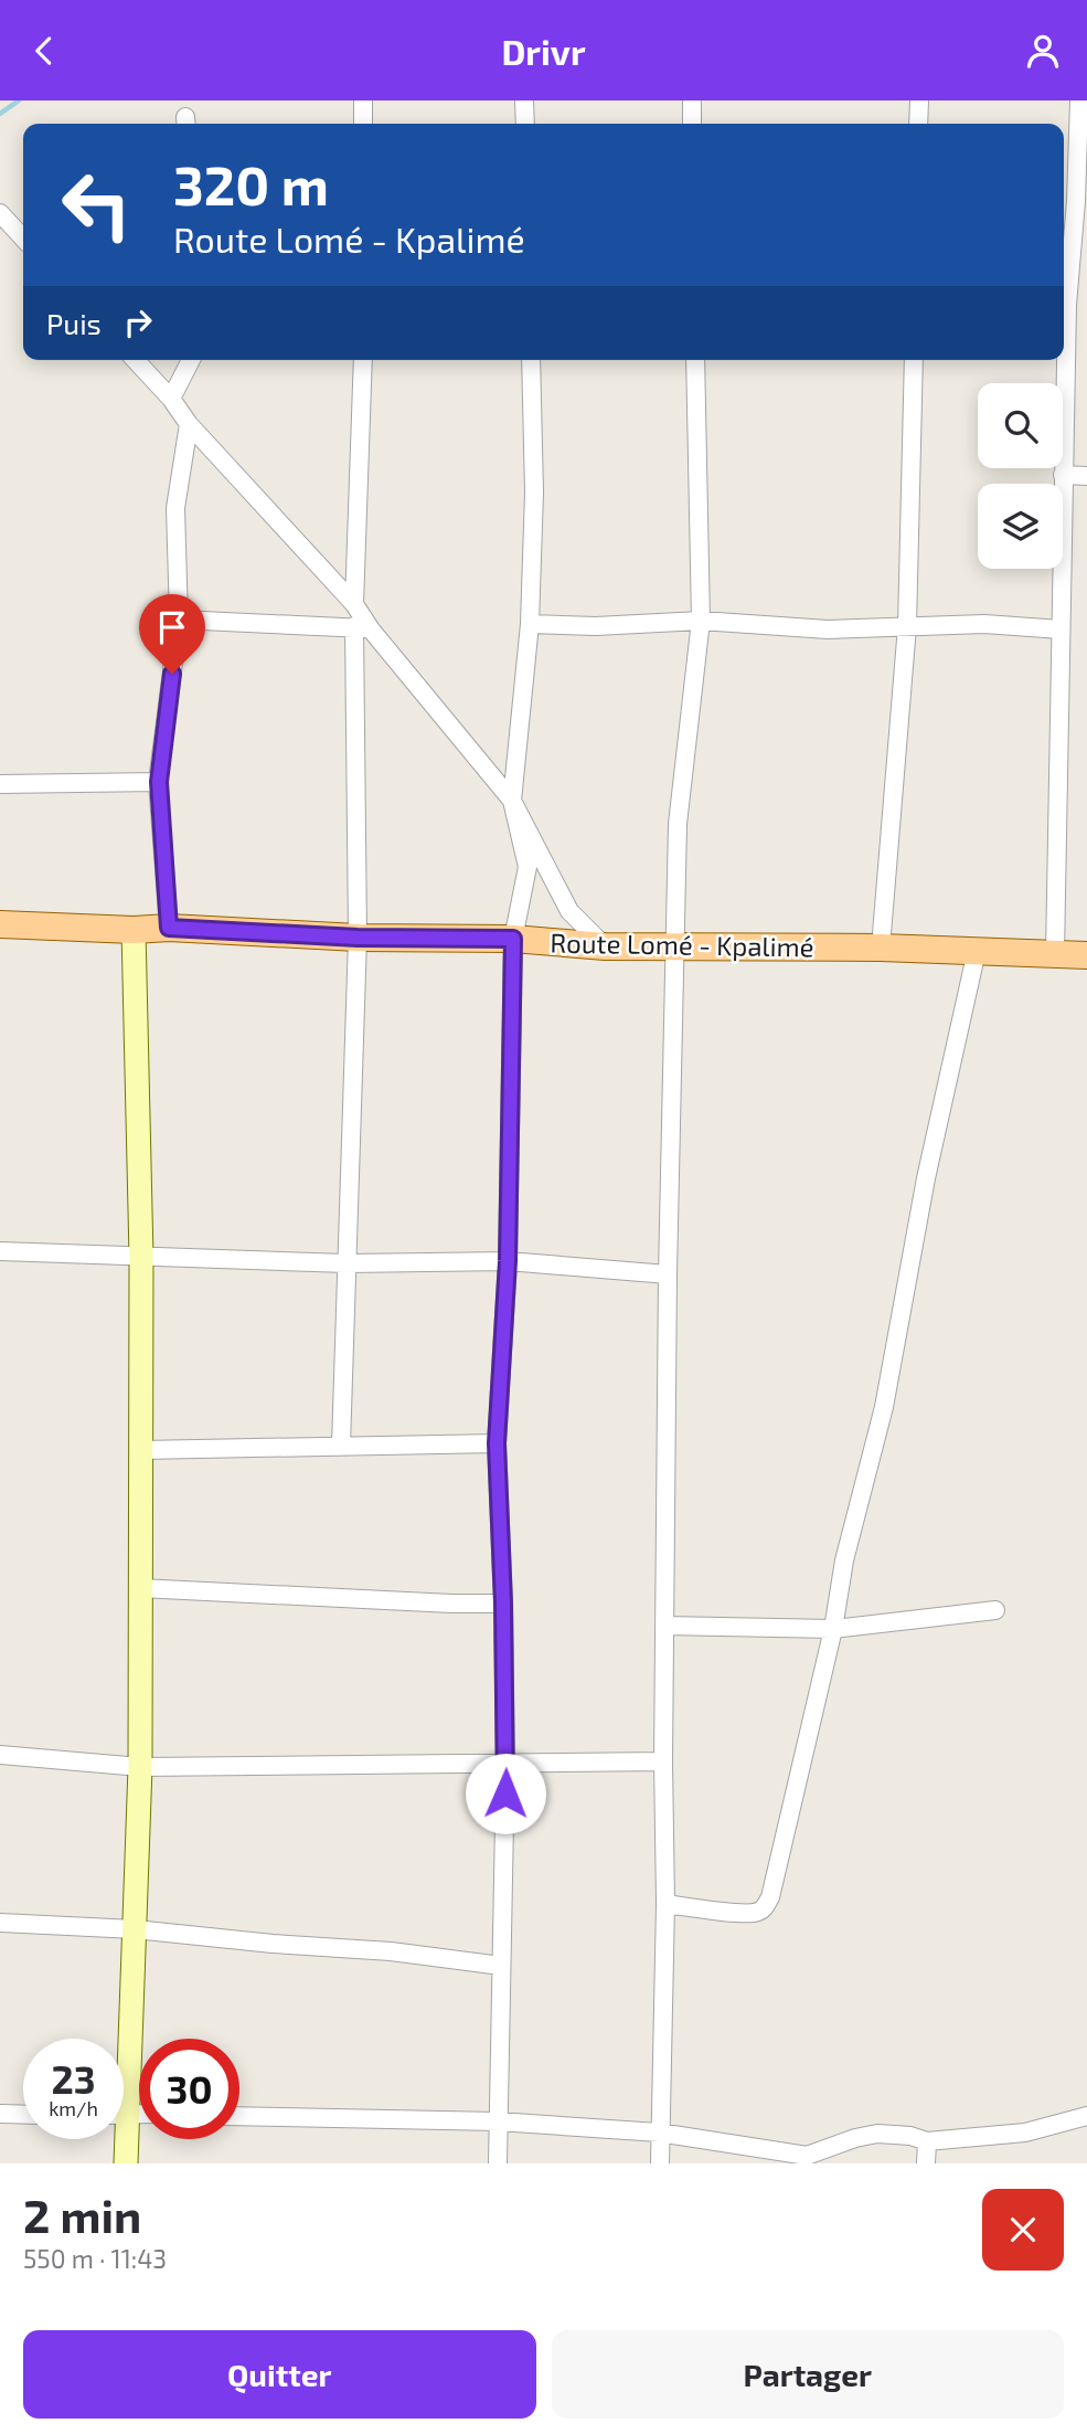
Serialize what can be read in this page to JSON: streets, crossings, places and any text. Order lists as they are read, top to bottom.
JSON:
{
  "streets": {
    "main road": ["Route Lomé - Kpalimé"]
  },
  "page": {
    "header": "Drivr",
    "turn": ["320 m", "Route Lomé - Kpalimé"],
    "then": "Puis",
    "speed": "23 km/h",
    "limit": "30",
    "heading": ["2 min", "550 m · 11:43"],
    "buttons": ["Quitter", "Partager"]
  }
}
